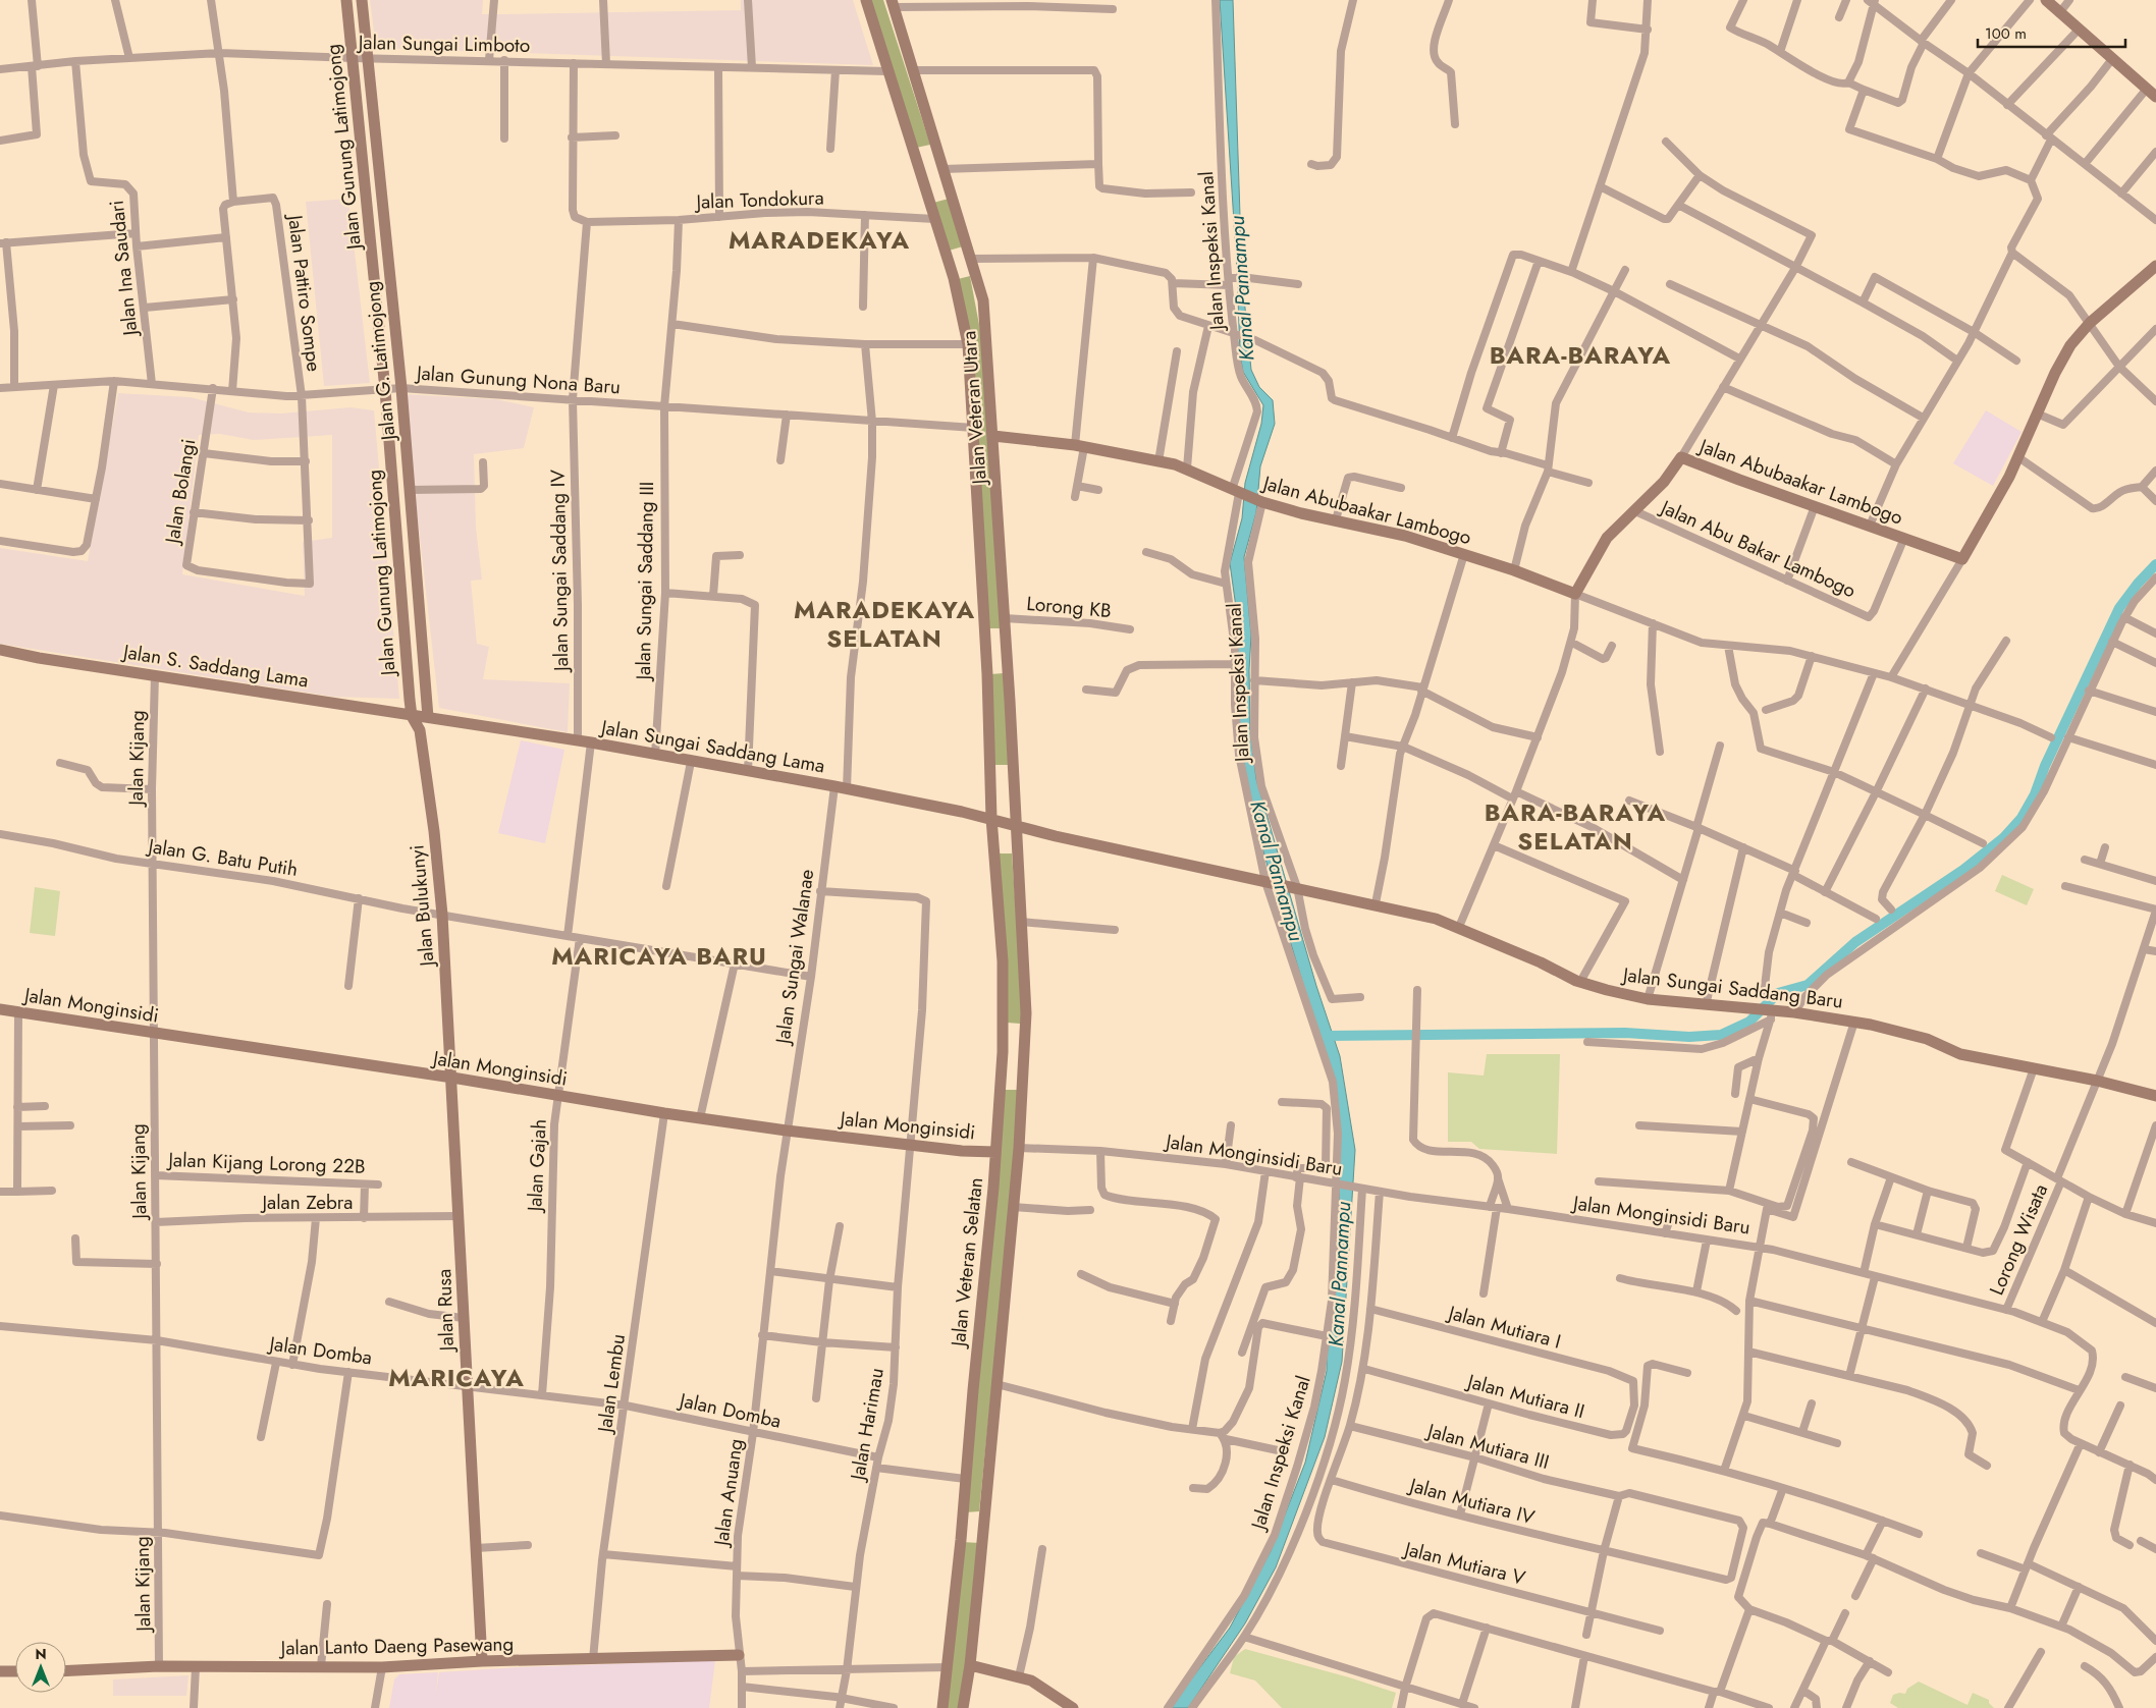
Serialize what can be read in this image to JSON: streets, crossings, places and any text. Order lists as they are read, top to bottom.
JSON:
{
  "streets": {
    "main road": [
      "Jalan Gunung Latimojong",
      "Jalan G. Latimojong",
      "Jalan Veteran Utara",
      "Jalan Abubaakar Lambogo",
      "Jalan S. Saddang Lama",
      "Jalan Sungai Saddang Lama",
      "Jalan Bulukunyi",
      "Jalan Sungai Saddang Baru",
      "Jalan Monginsidi",
      "Jalan Veteran Selatan",
      "Jalan Rusa",
      "Jalan Lanto Daeng Pasewang"
    ],
    "street": [
      "Jalan Sungai Limboto",
      "Jalan Tondokura",
      "Jalan Inspeksi Kanal",
      "Jalan Ina Saudari",
      "Jalan Pattiro Sompe",
      "Jalan Gunung Nona Baru",
      "Jalan Bolangi",
      "Jalan Abu Bakar Lambogo",
      "Jalan Sungai Saddang IV",
      "Jalan Sungai Saddang III",
      "Lorong KB",
      "Jalan Kijang",
      "Jalan G. Batu Putih",
      "Jalan Sungai Walanae",
      "Jalan Monginsidi Baru",
      "Jalan Kijang Lorong 22B",
      "Jalan Gajah",
      "Jalan Zebra",
      "Lorong Wisata",
      "Jalan Mutiara I",
      "Jalan Domba",
      "Jalan Lembu",
      "Jalan Mutiara II",
      "Jalan Harimau",
      "Jalan Mutiara III",
      "Jalan Anuang",
      "Jalan Mutiara IV",
      "Jalan Mutiara V"
    ]
  },
  "crossings": [
    ["Jalan Sungai Limboto", "Jalan Gunung Latimojong"],
    ["Jalan Sungai Limboto", "Jalan Ina Saudari"],
    ["Jalan Sungai Limboto", "Jalan G. Latimojong"],
    ["Jalan Sungai Limboto", "Jalan Veteran Utara"],
    ["Jalan Gunung Latimojong", "Jalan Gunung Nona Baru"],
    ["Jalan Gunung Latimojong", "Jalan S. Saddang Lama"],
    ["Jalan Gunung Latimojong", "Jalan Bulukunyi"],
    ["Jalan Tondokura", "Jalan Veteran Utara"],
    ["Jalan Tondokura", "Jalan Sungai Saddang IV"],
    ["Jalan Tondokura", "Jalan Sungai Saddang III"],
    ["Jalan Inspeksi Kanal", "Jalan Abubaakar Lambogo"],
    ["Jalan Inspeksi Kanal", "Jalan Sungai Saddang Baru"],
    ["Jalan Inspeksi Kanal", "Jalan Monginsidi Baru"],
    ["Jalan Ina Saudari", "Jalan Gunung Nona Baru"],
    ["Jalan Pattiro Sompe", "Jalan Gunung Nona Baru"],
    ["Jalan Pattiro Sompe", "Jalan Bolangi"],
    ["Jalan G. Latimojong", "Jalan Gunung Nona Baru"],
    ["Jalan G. Latimojong", "Jalan S. Saddang Lama"],
    ["Jalan G. Latimojong", "Jalan Sungai Saddang Lama"],
    ["Jalan Gunung Nona Baru", "Jalan Veteran Utara"],
    ["Jalan Gunung Nona Baru", "Jalan Bolangi"],
    ["Jalan Gunung Nona Baru", "Jalan Sungai Saddang IV"],
    ["Jalan Gunung Nona Baru", "Jalan Sungai Saddang III"],
    ["Jalan Gunung Nona Baru", "Jalan Sungai Walanae"],
    ["Jalan Veteran Utara", "Jalan Abubaakar Lambogo"],
    ["Jalan Veteran Utara", "Lorong KB"],
    ["Jalan Veteran Utara", "Jalan Sungai Saddang Lama"],
    ["Jalan Veteran Utara", "Jalan Sungai Saddang Baru"],
    ["Jalan Veteran Utara", "Jalan Veteran Selatan"],
    ["Jalan Abubaakar Lambogo", "Jalan Abu Bakar Lambogo"],
    ["Jalan Sungai Saddang IV", "Jalan Sungai Saddang Lama"],
    ["Jalan Sungai Saddang III", "Jalan Sungai Saddang Lama"],
    ["Jalan S. Saddang Lama", "Jalan Sungai Saddang Lama"],
    ["Jalan S. Saddang Lama", "Jalan Kijang"],
    ["Jalan S. Saddang Lama", "Jalan Bulukunyi"],
    ["Jalan Sungai Saddang Lama", "Jalan Sungai Walanae"],
    ["Jalan Sungai Saddang Lama", "Jalan Sungai Saddang Baru"],
    ["Jalan Sungai Saddang Lama", "Jalan Veteran Selatan"],
    ["Jalan Kijang", "Jalan G. Batu Putih"],
    ["Jalan Kijang", "Jalan Monginsidi"],
    ["Jalan Kijang", "Jalan Kijang Lorong 22B"],
    ["Jalan Kijang", "Jalan Zebra"],
    ["Jalan Kijang", "Jalan Domba"],
    ["Jalan Kijang", "Jalan Lanto Daeng Pasewang"],
    ["Jalan G. Batu Putih", "Jalan Bulukunyi"],
    ["Jalan G. Batu Putih", "Jalan Sungai Walanae"],
    ["Jalan G. Batu Putih", "Jalan Gajah"],
    ["Jalan Bulukunyi", "Jalan Monginsidi"],
    ["Jalan Bulukunyi", "Jalan Rusa"],
    ["Jalan Sungai Walanae", "Jalan Monginsidi"],
    ["Jalan Sungai Walanae", "Jalan Harimau"],
    ["Jalan Sungai Walanae", "Jalan Anuang"],
    ["Jalan Sungai Saddang Baru", "Lorong Wisata"],
    ["Jalan Sungai Saddang Baru", "Jalan Veteran Selatan"],
    ["Jalan Monginsidi", "Jalan Gajah"],
    ["Jalan Monginsidi", "Jalan Veteran Selatan"],
    ["Jalan Monginsidi", "Jalan Rusa"],
    ["Jalan Monginsidi", "Jalan Lembu"],
    ["Jalan Monginsidi", "Jalan Harimau"],
    ["Jalan Monginsidi", "Jalan Anuang"],
    ["Jalan Monginsidi Baru", "Lorong Wisata"],
    ["Jalan Monginsidi Baru", "Jalan Veteran Selatan"],
    ["Jalan Gajah", "Jalan Domba"],
    ["Jalan Zebra", "Jalan Rusa"],
    ["Jalan Rusa", "Jalan Domba"],
    ["Jalan Rusa", "Jalan Lanto Daeng Pasewang"],
    ["Jalan Mutiara I", "Jalan Mutiara II"],
    ["Jalan Domba", "Jalan Lembu"],
    ["Jalan Domba", "Jalan Harimau"],
    ["Jalan Domba", "Jalan Anuang"],
    ["Jalan Lembu", "Jalan Lanto Daeng Pasewang"],
    ["Jalan Mutiara III", "Jalan Mutiara IV"],
    ["Jalan Anuang", "Jalan Lanto Daeng Pasewang"],
    ["Jalan Mutiara IV", "Jalan Mutiara V"]
  ],
  "districts": [
    "MARADEKAYA",
    "BARA-BARAYA",
    "MARADEKAYA SELATAN",
    "BARA-BARAYA SELATAN",
    "MARICAYA BARU",
    "MARICAYA"
  ],
  "water": ["Kanal Pannampu"],
  "scale_bar": "100 m",
  "north": "top"
}
